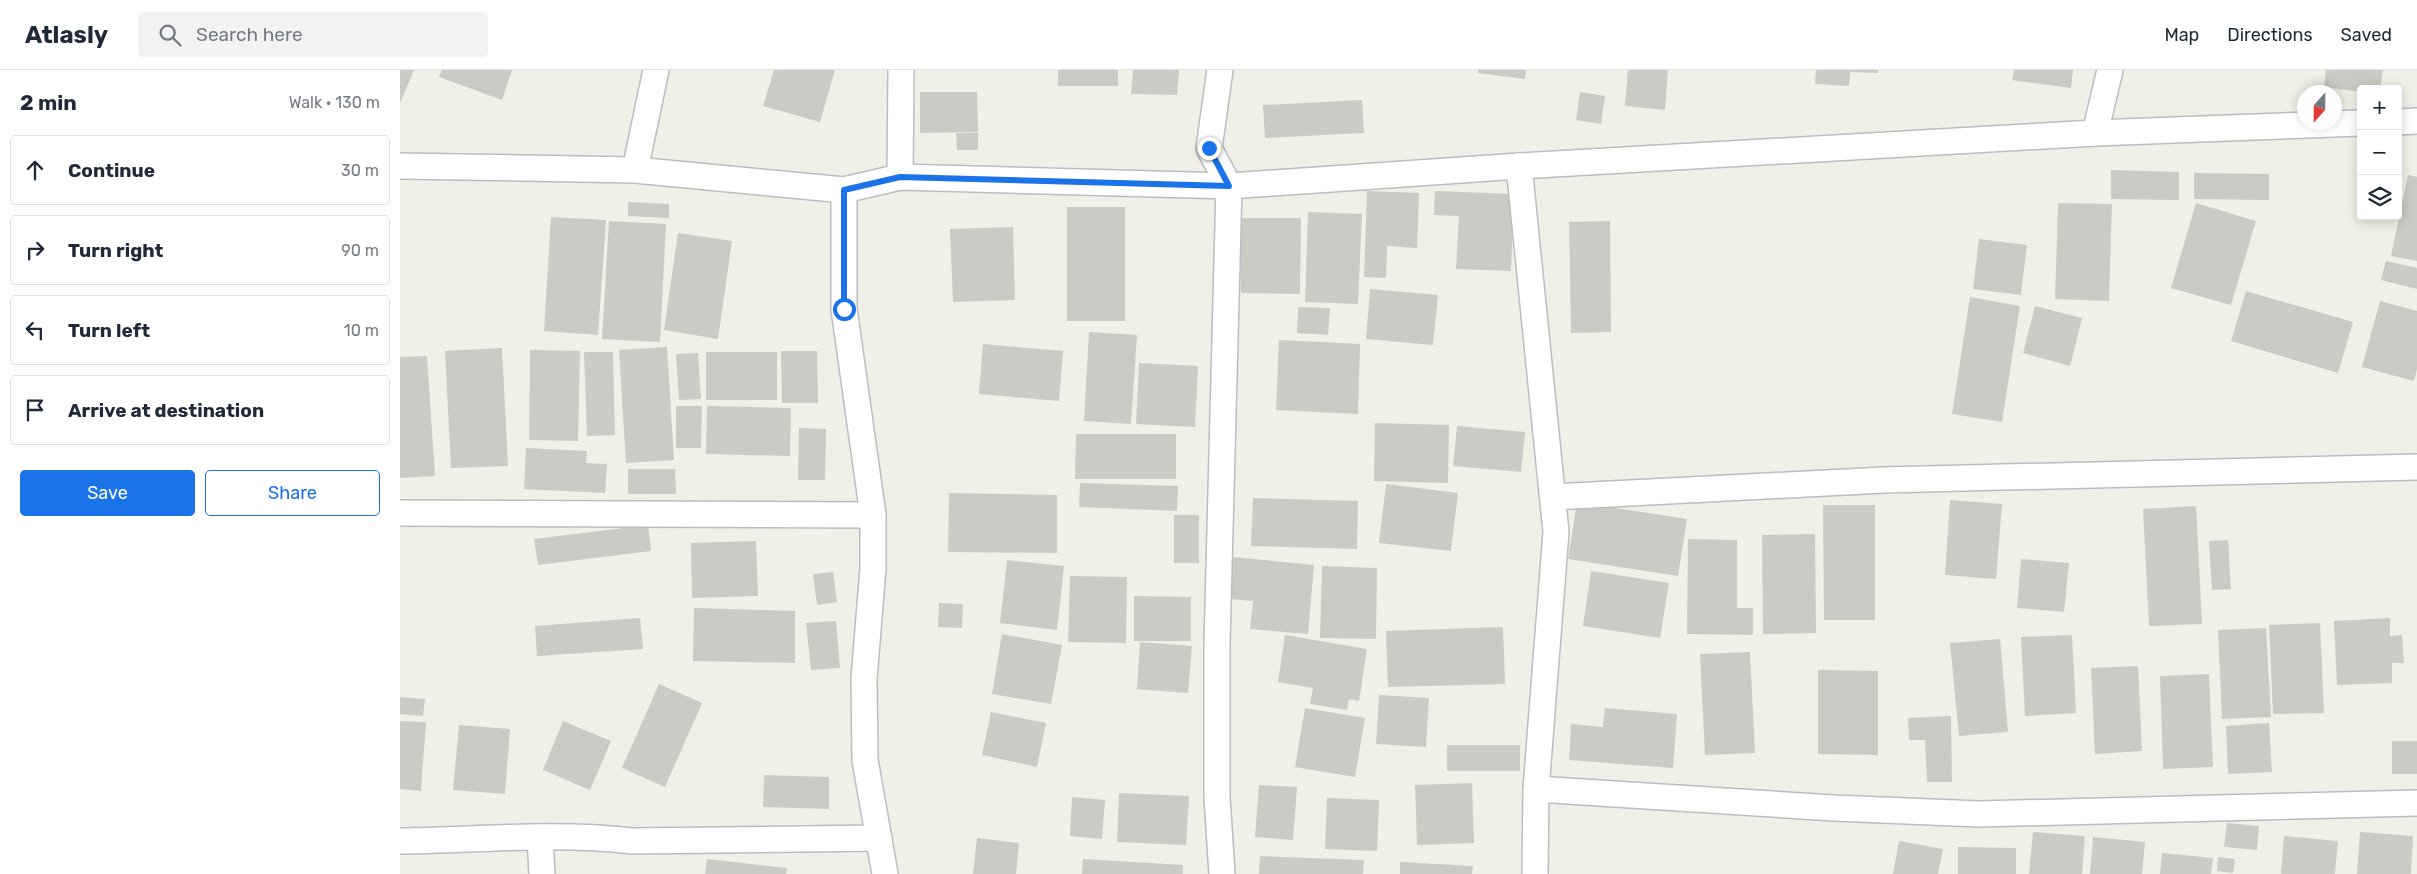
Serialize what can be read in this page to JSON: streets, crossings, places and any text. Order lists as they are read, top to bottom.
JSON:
{
  "north": "bottom",
  "page": {
    "header": "Atlasly",
    "search": "Search here",
    "nav": ["Map", "Directions", "Saved"],
    "heading": ["2 min", "Walk · 130 m"],
    "map_buttons": ["+", "−"],
    "list": [
      ["Continue", "30 m"],
      ["Turn right", "90 m"],
      ["Turn left", "10 m"],
      "Arrive at destination"
    ],
    "buttons": ["Save", "Share"]
  }
}
